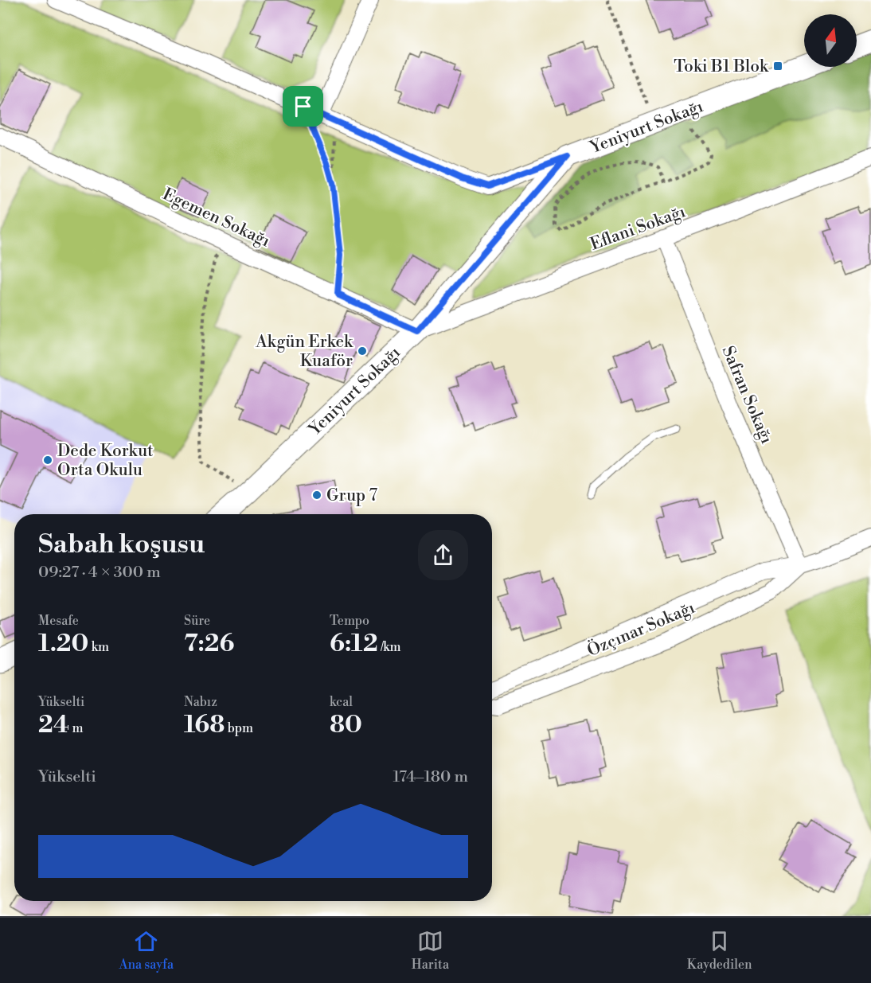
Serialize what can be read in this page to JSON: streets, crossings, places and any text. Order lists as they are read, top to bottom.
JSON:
{
  "streets": {
    "street": [
      "Yeniyurt Sokağı",
      "Egemen Sokağı",
      "Eflani Sokağı",
      "Safran Sokağı",
      "Özçınar Sokağı"
    ]
  },
  "crossings": [
    ["Yeniyurt Sokağı", "Egemen Sokağı"],
    ["Yeniyurt Sokağı", "Eflani Sokağı"],
    ["Egemen Sokağı", "Eflani Sokağı"],
    ["Eflani Sokağı", "Safran Sokağı"],
    ["Safran Sokağı", "Özçınar Sokağı"]
  ],
  "places": {
    "transit": ["Toki B1 Blok"],
    "other": ["Akgün Erkek Kuaför", "Dede Korkut Orta Okulu", "Grup 7"]
  },
  "north": "top",
  "page": {
    "heading": ["Sabah koşusu", "09:27 · 4 × 300 m"],
    "stats": [
      ["Mesafe", "1.20 km"],
      ["Süre", "7:26"],
      ["Tempo", "6:12 /km"],
      ["Yükselti", "24 m"],
      ["Nabız", "168 bpm"],
      ["kcal", "80"]
    ],
    "chart": ["Yükselti", "174–180 m"],
    "tabs": ["Ana sayfa", "Harita", "Kaydedilen"]
  }
}
